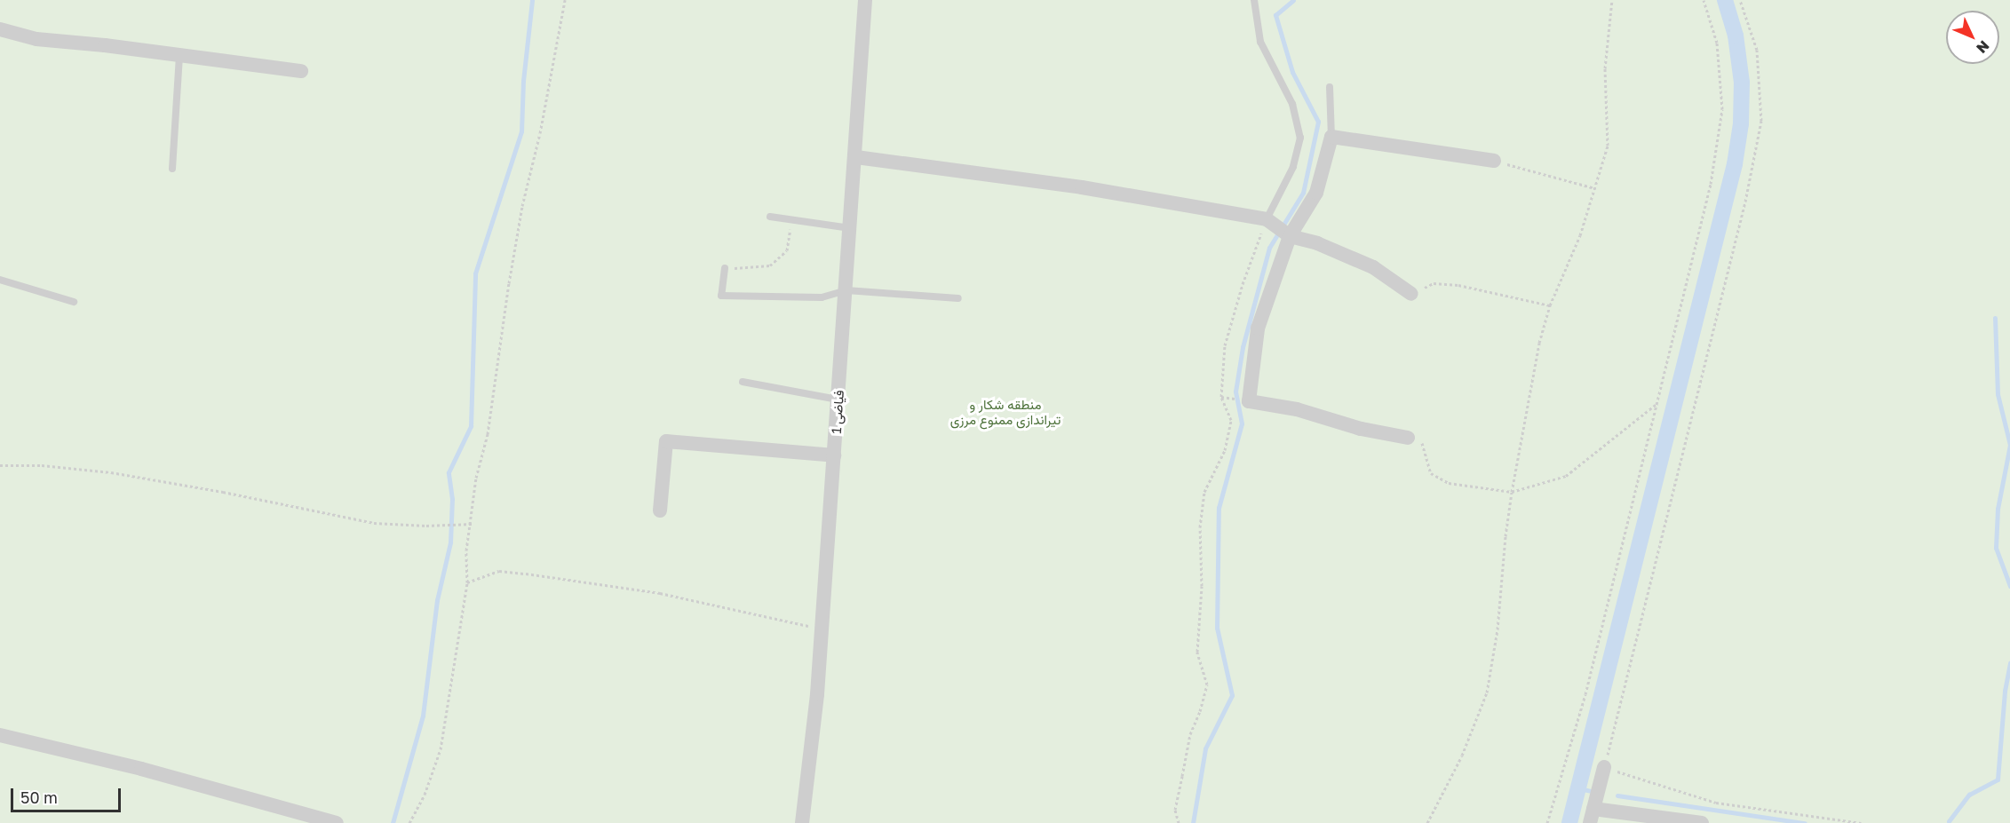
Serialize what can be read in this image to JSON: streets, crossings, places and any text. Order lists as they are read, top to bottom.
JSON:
{
  "streets": {
    "street": ["فیاضی 1"]
  },
  "parks": ["منطقه شکار و تیراندازی ممنوع مرزی"],
  "scale_bar": "50 m",
  "north": "bottom right"
}
